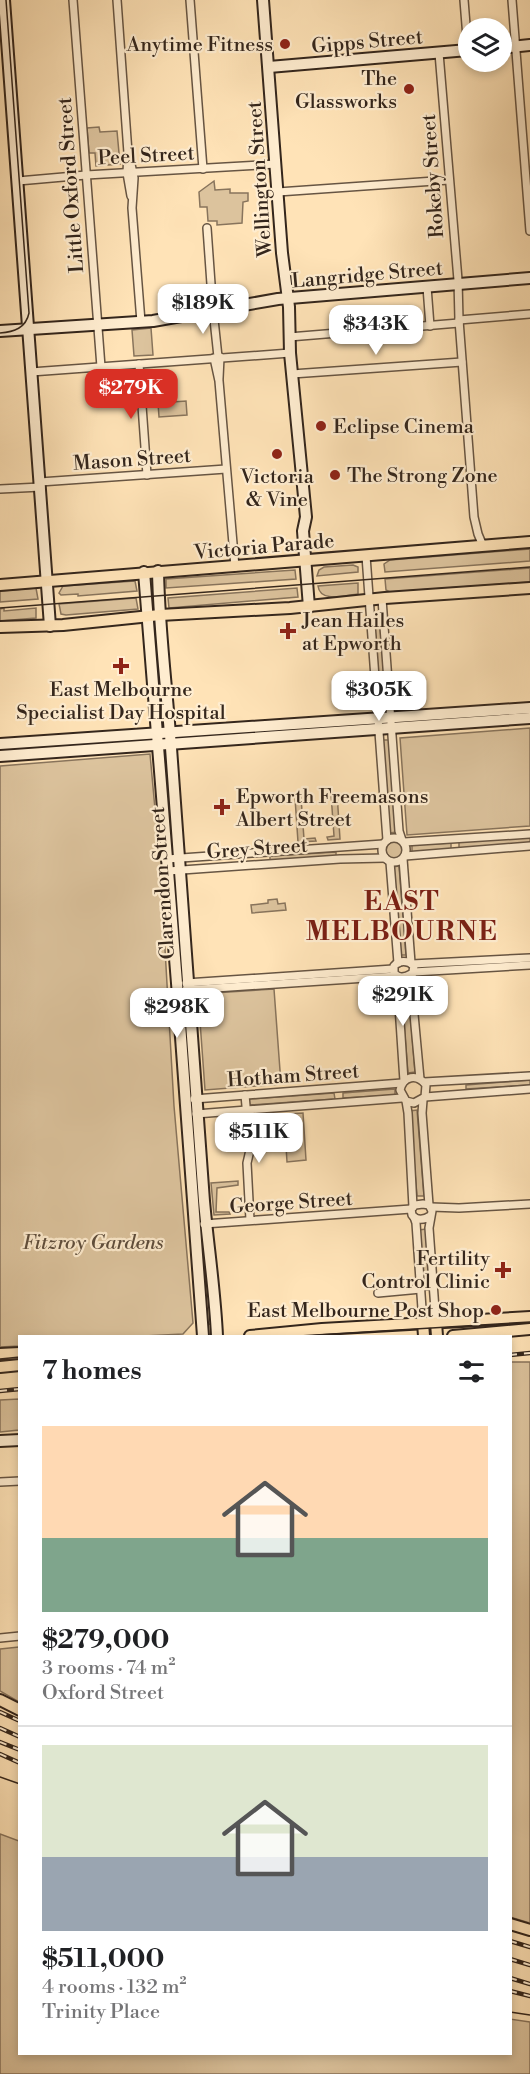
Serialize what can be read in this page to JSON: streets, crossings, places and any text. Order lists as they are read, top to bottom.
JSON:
{
  "streets": {
    "main road": ["Victoria Parade"],
    "street": [
      "Gipps Street",
      "Peel Street",
      "Rokeby Street",
      "Wellington Street",
      "Little Oxford Street",
      "Langridge Street",
      "Mason Street",
      "Grey Street",
      "Clarendon Street",
      "Hotham Street",
      "George Street"
    ]
  },
  "crossings": [
    ["Gipps Street", "Rokeby Street"],
    ["Gipps Street", "Wellington Street"],
    ["Peel Street", "Wellington Street"],
    ["Peel Street", "Little Oxford Street"],
    ["Rokeby Street", "Langridge Street"],
    ["Rokeby Street", "Victoria Parade"],
    ["Wellington Street", "Langridge Street"],
    ["Wellington Street", "Victoria Parade"],
    ["Little Oxford Street", "Langridge Street"],
    ["Victoria Parade", "Clarendon Street"],
    ["Grey Street", "Clarendon Street"],
    ["Clarendon Street", "Hotham Street"],
    ["Clarendon Street", "George Street"]
  ],
  "districts": ["EAST MELBOURNE"],
  "parks": ["Fitzroy Gardens"],
  "places": {
    "other": [
      "Anytime Fitness",
      "The Glassworks",
      "Eclipse Cinema",
      "Victoria & Vine",
      "The Strong Zone",
      "East Melbourne Post Shop"
    ],
    "health": [
      "Jean Hailes at Epworth",
      "East Melbourne Specialist Day Hospital",
      "Epworth Freemasons Albert Street",
      "Fertility Control Clinic"
    ]
  },
  "page": {
    "price": [
      "$189K",
      "$343K",
      "$279K",
      "$305K",
      "$291K",
      "$298K",
      "$511K"
    ],
    "heading": "7 homes",
    "list": [
      {
        "name": "$279,000",
        "note": "3 rooms · 74 m² · Oxford Street"
      },
      {
        "name": "$511,000",
        "note": "4 rooms · 132 m² · Trinity Place"
      }
    ]
  }
}
